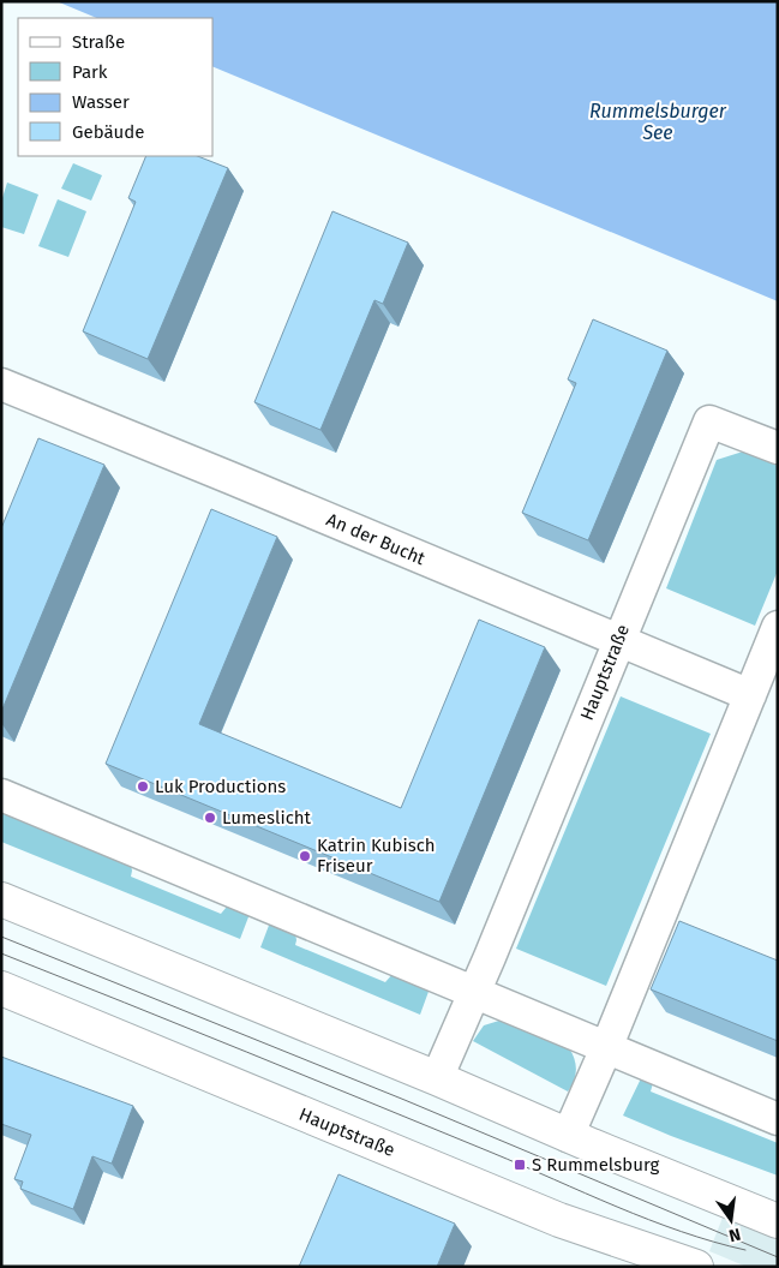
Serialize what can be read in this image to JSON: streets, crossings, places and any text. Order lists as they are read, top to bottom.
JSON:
{
  "streets": {
    "main road": ["Hauptstraße"],
    "street": ["An der Bucht"]
  },
  "crossings": [
    ["An der Bucht", "Hauptstraße"]
  ],
  "water": ["Rummelsburger See"],
  "places": {
    "other": ["Luk Productions", "Lumeslicht", "Katrin Kubisch Friseur"],
    "transit": ["S Rummelsburg"]
  },
  "legend": [
    "Straße",
    "Park",
    "Wasser",
    "Gebäude"
  ],
  "north": "bottom"
}
